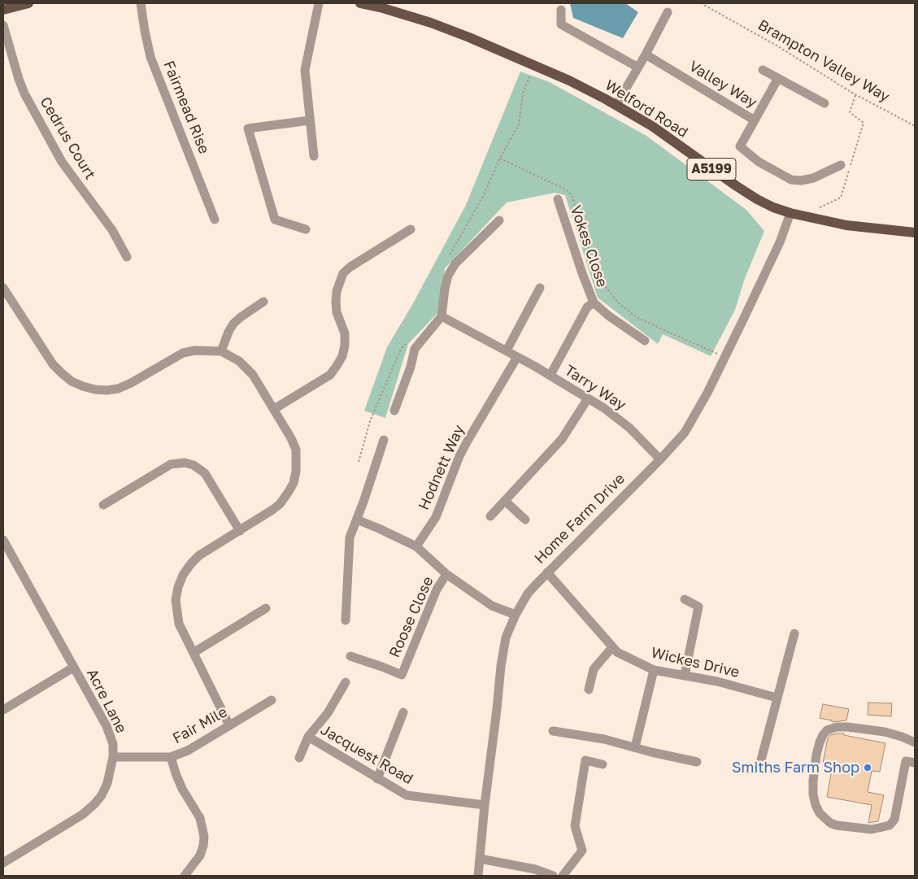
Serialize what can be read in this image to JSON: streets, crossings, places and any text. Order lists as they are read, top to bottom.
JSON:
{
  "streets": {
    "main road": ["Welford Road", "A5199"],
    "street": [
      "Valley Way",
      "Fairmead Rise",
      "Cedrus Court",
      "Vokes Close",
      "Tarry Way",
      "Hodnett Way",
      "Home Farm Drive",
      "Roose Close",
      "Wickes Drive",
      "Acre Lane",
      "Fair Mile",
      "Jacquest Road"
    ],
    "path": ["Brampton Valley Way"]
  },
  "crossings": [
    ["Welford Road", "Home Farm Drive"],
    ["Vokes Close", "Tarry Way"],
    ["Tarry Way", "Hodnett Way"],
    ["Tarry Way", "Home Farm Drive"],
    ["Home Farm Drive", "Wickes Drive"],
    ["Home Farm Drive", "Jacquest Road"],
    ["Acre Lane", "Fair Mile"]
  ],
  "places": ["Smiths Farm Shop"]
}
